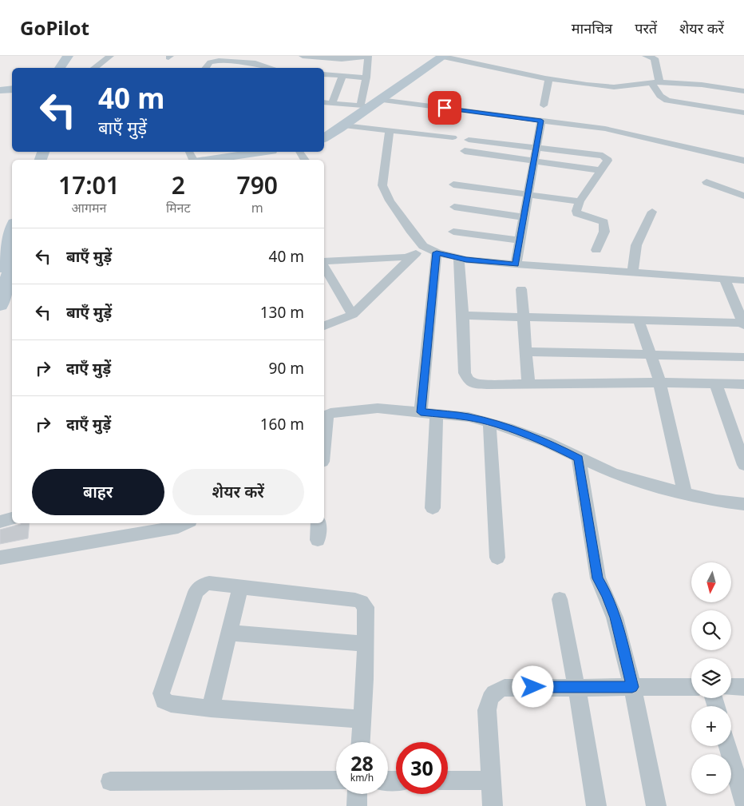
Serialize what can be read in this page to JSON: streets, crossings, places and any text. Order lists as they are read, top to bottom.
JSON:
{
  "north": "bottom",
  "page": {
    "header": "GoPilot",
    "nav": ["मानचित्र", "परतें", "शेयर करें"],
    "turn": ["40 m", "बाएँ मुड़ें"],
    "eta": [
      "17:01",
      "आगमन",
      "2",
      "मिनट",
      "790",
      "m"
    ],
    "list": [
      {
        "name": "बाएँ मुड़ें",
        "value": "40 m"
      },
      {
        "name": "बाएँ मुड़ें",
        "value": "130 m"
      },
      {
        "name": "दाएँ मुड़ें",
        "value": "90 m"
      },
      {
        "name": "दाएँ मुड़ें",
        "value": "160 m"
      }
    ],
    "buttons": ["बाहर", "शेयर करें"],
    "map_buttons": ["+", "−"],
    "speed": "28 km/h",
    "limit": "30"
  }
}
